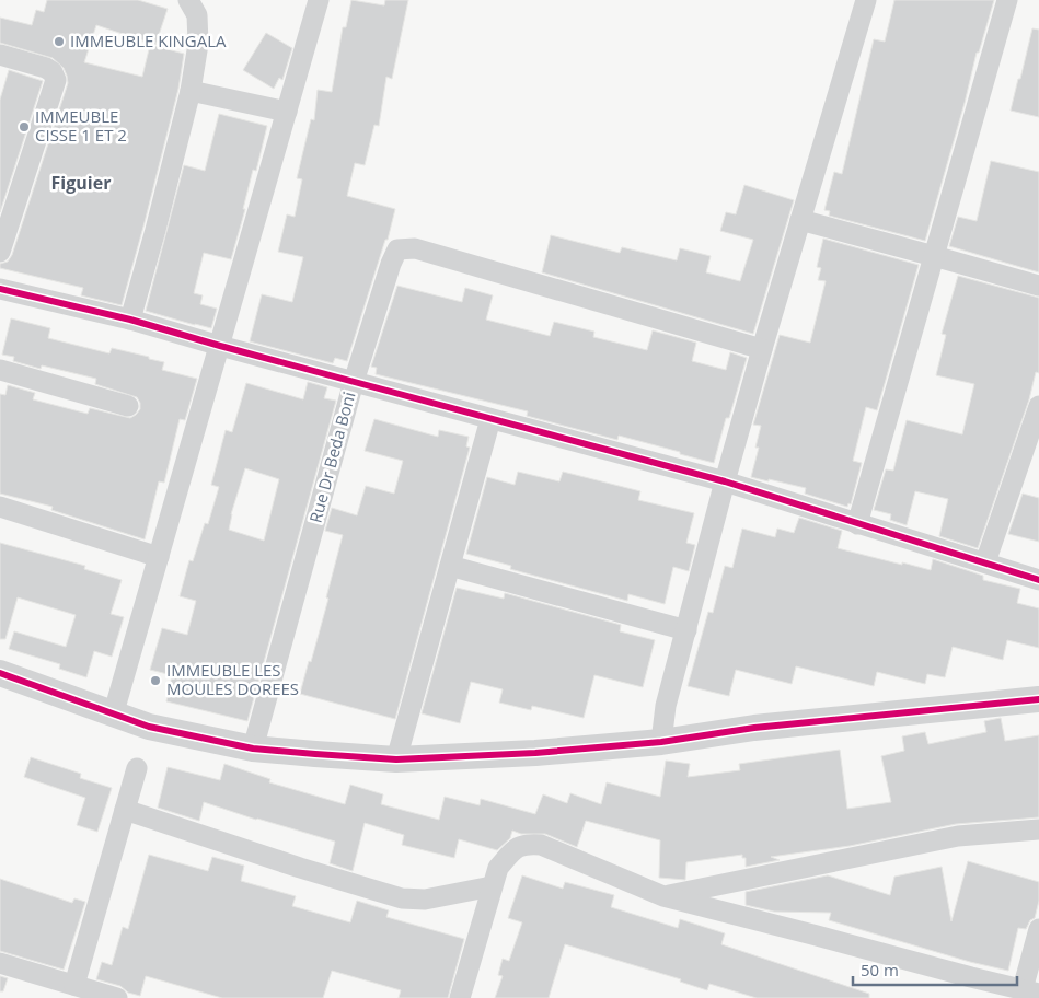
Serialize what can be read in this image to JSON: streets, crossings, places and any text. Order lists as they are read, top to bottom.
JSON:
{
  "streets": {
    "street": ["Rue Dr Beda Boni"]
  },
  "districts": ["Figuier"],
  "places": ["IMMEUBLE KINGALA", "IMMEUBLE CISSE 1 ET 2", "IMMEUBLE LES MOULES DOREES"],
  "scale_bar": "50 m"
}
